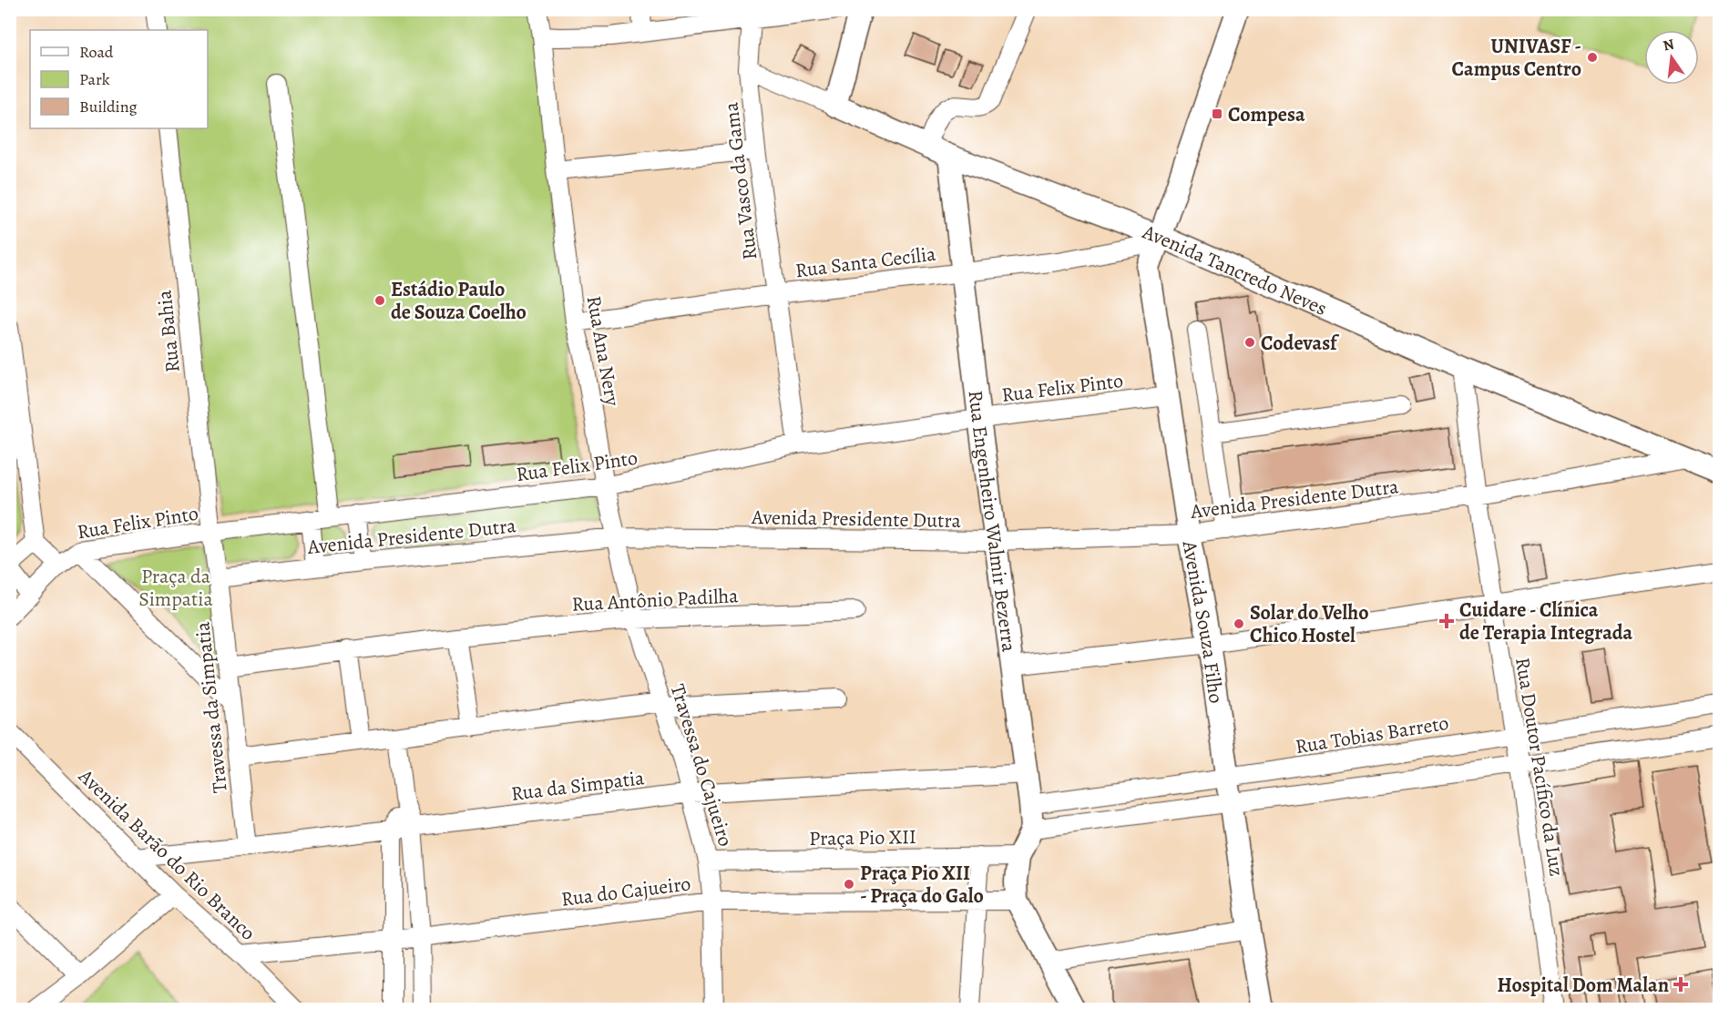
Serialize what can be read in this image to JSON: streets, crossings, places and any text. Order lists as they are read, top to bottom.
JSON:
{
  "streets": {
    "main road": ["Avenida Tancredo Neves", "Rua Engenheiro Walmir Bezerra", "Avenida Souza Filho"],
    "street": [
      "Rua Vasco da Gama",
      "Rua Santa Cecília",
      "Rua Bahia",
      "Rua Ana Nery",
      "Rua Felix Pinto",
      "Avenida Presidente Dutra",
      "Rua Antônio Padilha",
      "Travessa da Simpatia",
      "Rua Tobias Barreto",
      "Travessa do Cajueiro",
      "Rua Doutor Pacífico da Luz",
      "Rua da Simpatia",
      "Praça Pio XII",
      "Avenida Barão do Rio Branco",
      "Rua do Cajueiro"
    ]
  },
  "crossings": [
    ["Rua Vasco da Gama", "Rua Santa Cecília"],
    ["Rua Vasco da Gama", "Avenida Tancredo Neves"],
    ["Rua Vasco da Gama", "Rua Felix Pinto"],
    ["Rua Santa Cecília", "Avenida Tancredo Neves"],
    ["Rua Santa Cecília", "Rua Ana Nery"],
    ["Rua Santa Cecília", "Rua Engenheiro Walmir Bezerra"],
    ["Rua Santa Cecília", "Avenida Souza Filho"],
    ["Avenida Tancredo Neves", "Avenida Presidente Dutra"],
    ["Avenida Tancredo Neves", "Rua Engenheiro Walmir Bezerra"],
    ["Avenida Tancredo Neves", "Avenida Souza Filho"],
    ["Avenida Tancredo Neves", "Rua Doutor Pacífico da Luz"],
    ["Rua Bahia", "Rua Felix Pinto"],
    ["Rua Bahia", "Travessa da Simpatia"],
    ["Rua Ana Nery", "Rua Felix Pinto"],
    ["Rua Ana Nery", "Avenida Presidente Dutra"],
    ["Rua Ana Nery", "Travessa do Cajueiro"],
    ["Rua Felix Pinto", "Rua Engenheiro Walmir Bezerra"],
    ["Rua Felix Pinto", "Avenida Souza Filho"],
    ["Rua Felix Pinto", "Travessa da Simpatia"],
    ["Avenida Presidente Dutra", "Rua Engenheiro Walmir Bezerra"],
    ["Avenida Presidente Dutra", "Avenida Souza Filho"],
    ["Avenida Presidente Dutra", "Travessa da Simpatia"],
    ["Avenida Presidente Dutra", "Travessa do Cajueiro"],
    ["Avenida Presidente Dutra", "Rua Doutor Pacífico da Luz"],
    ["Rua Engenheiro Walmir Bezerra", "Rua Tobias Barreto"],
    ["Rua Engenheiro Walmir Bezerra", "Rua da Simpatia"],
    ["Rua Antônio Padilha", "Travessa da Simpatia"],
    ["Rua Antônio Padilha", "Travessa do Cajueiro"],
    ["Avenida Souza Filho", "Rua Tobias Barreto"],
    ["Travessa da Simpatia", "Rua da Simpatia"],
    ["Rua Tobias Barreto", "Rua Doutor Pacífico da Luz"],
    ["Travessa do Cajueiro", "Rua da Simpatia"],
    ["Travessa do Cajueiro", "Praça Pio XII"],
    ["Travessa do Cajueiro", "Rua do Cajueiro"],
    ["Rua da Simpatia", "Avenida Barão do Rio Branco"],
    ["Avenida Barão do Rio Branco", "Rua do Cajueiro"]
  ],
  "parks": ["Praça da Simpatia"],
  "places": {
    "other": [
      "UNIVASF - Campus Centro",
      "Estádio Paulo de Souza Coelho",
      "Codevasf",
      "Solar do Velho Chico Hostel",
      "Praça Pio XII - Praça do Galo"
    ],
    "transit": ["Compesa"],
    "health": ["Cuidare - Clínica de Terapia Integrada", "Hospital Dom Malan"]
  },
  "legend": ["Road", "Park", "Building"],
  "north": "top"
}
